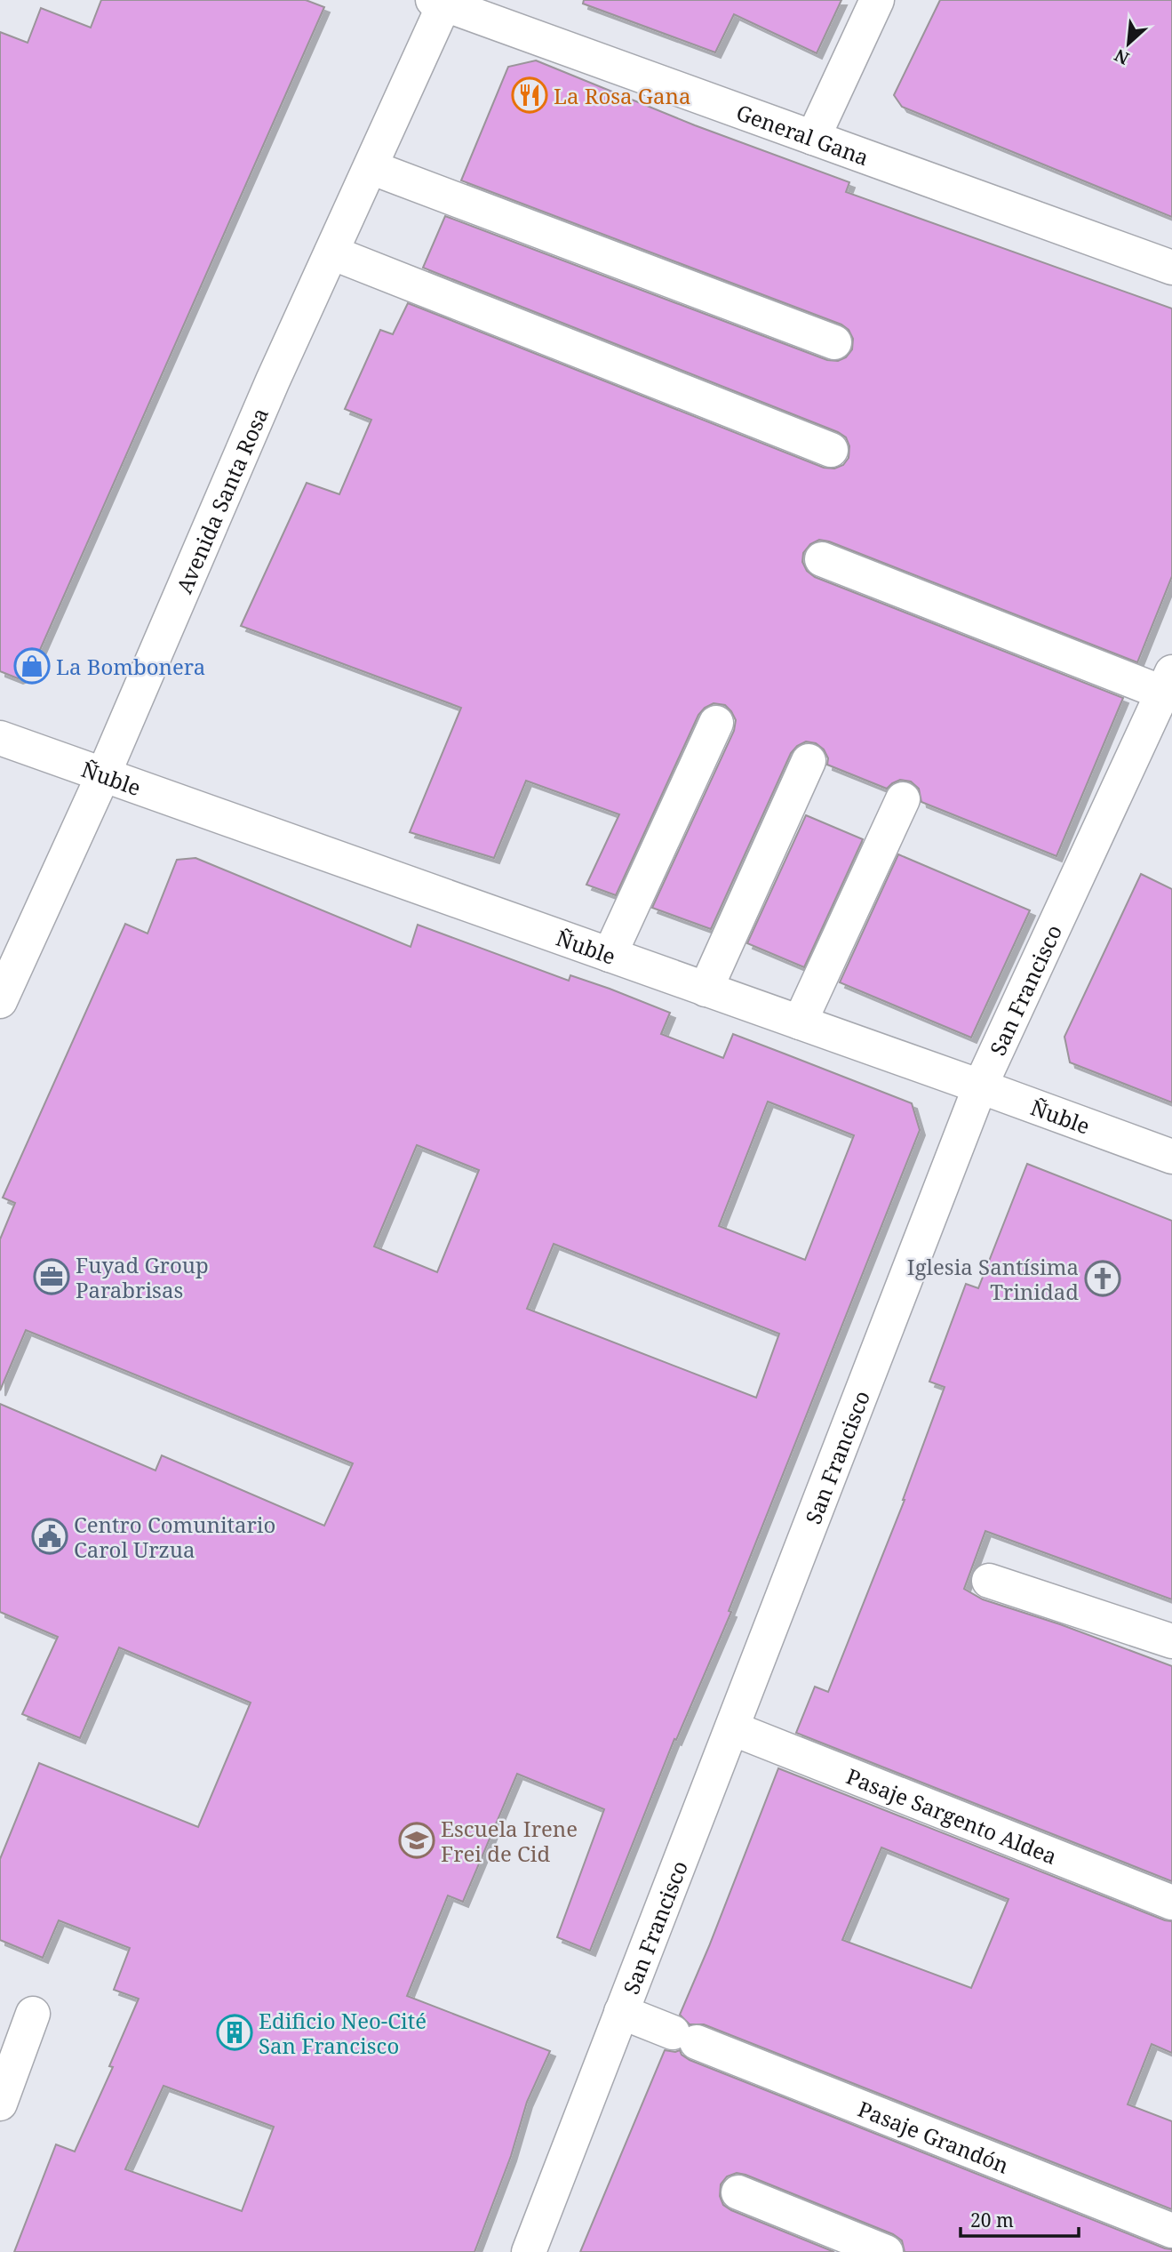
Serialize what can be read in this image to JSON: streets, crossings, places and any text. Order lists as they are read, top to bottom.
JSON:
{
  "streets": {
    "street": [
      "General Gana",
      "Avenida Santa Rosa",
      "Ñuble",
      "San Francisco",
      "Pasaje Sargento Aldea",
      "Pasaje Grandón"
    ]
  },
  "crossings": [
    ["General Gana", "Avenida Santa Rosa"],
    ["Avenida Santa Rosa", "Ñuble"],
    ["Ñuble", "San Francisco"],
    ["San Francisco", "Pasaje Sargento Aldea"],
    ["San Francisco", "Pasaje Grandón"]
  ],
  "places": {
    "restaurant": ["La Rosa Gana"],
    "shop": ["La Bombonera"],
    "office": ["Fuyad Group Parabrisas"],
    "church": ["Iglesia Santísima Trinidad"],
    "public building": ["Centro Comunitario Carol Urzua"],
    "school or university": ["Escuela Irene Frei de Cid"],
    "building": ["Edificio Neo-Cité San Francisco"]
  },
  "scale_bar": "20 m",
  "north": "bottom left"
}
